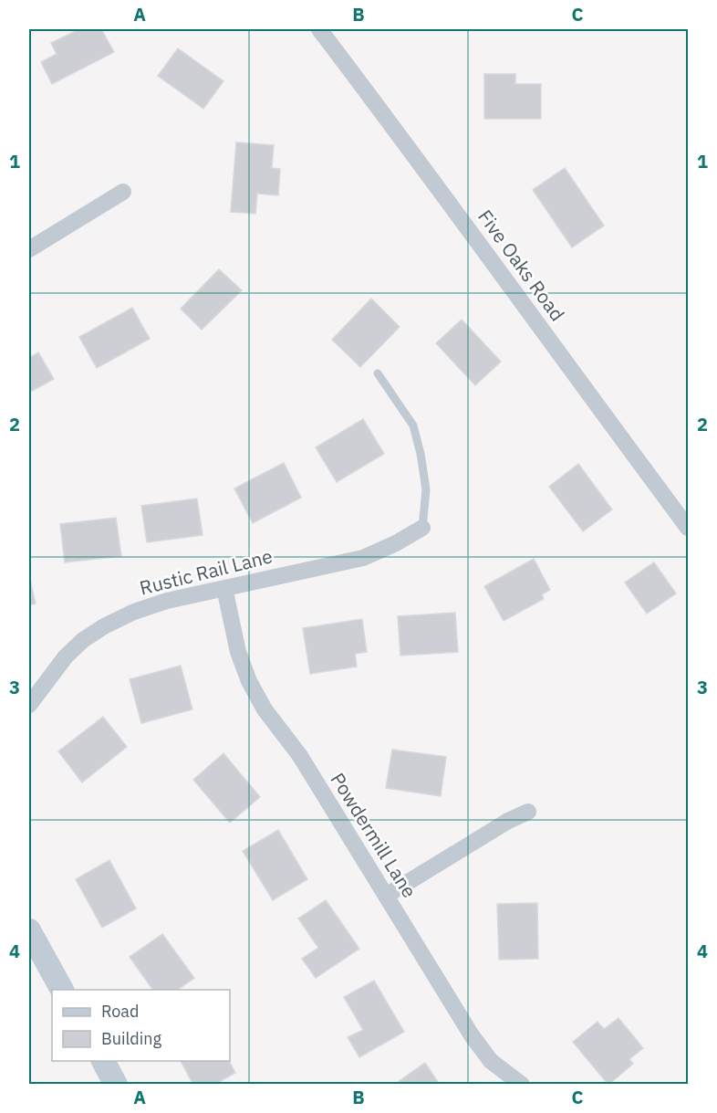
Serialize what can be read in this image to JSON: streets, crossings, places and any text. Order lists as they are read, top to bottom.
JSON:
{
  "streets": {
    "street": ["Five Oaks Road", "Rustic Rail Lane", "Powdermill Lane"]
  },
  "crossings": [
    ["Rustic Rail Lane", "Powdermill Lane"]
  ],
  "legend": ["Road", "Building"],
  "grid": {
    "columns": ["A", "B", "C"],
    "rows": [
      "1",
      "2",
      "3",
      "4"
    ]
  }
}
